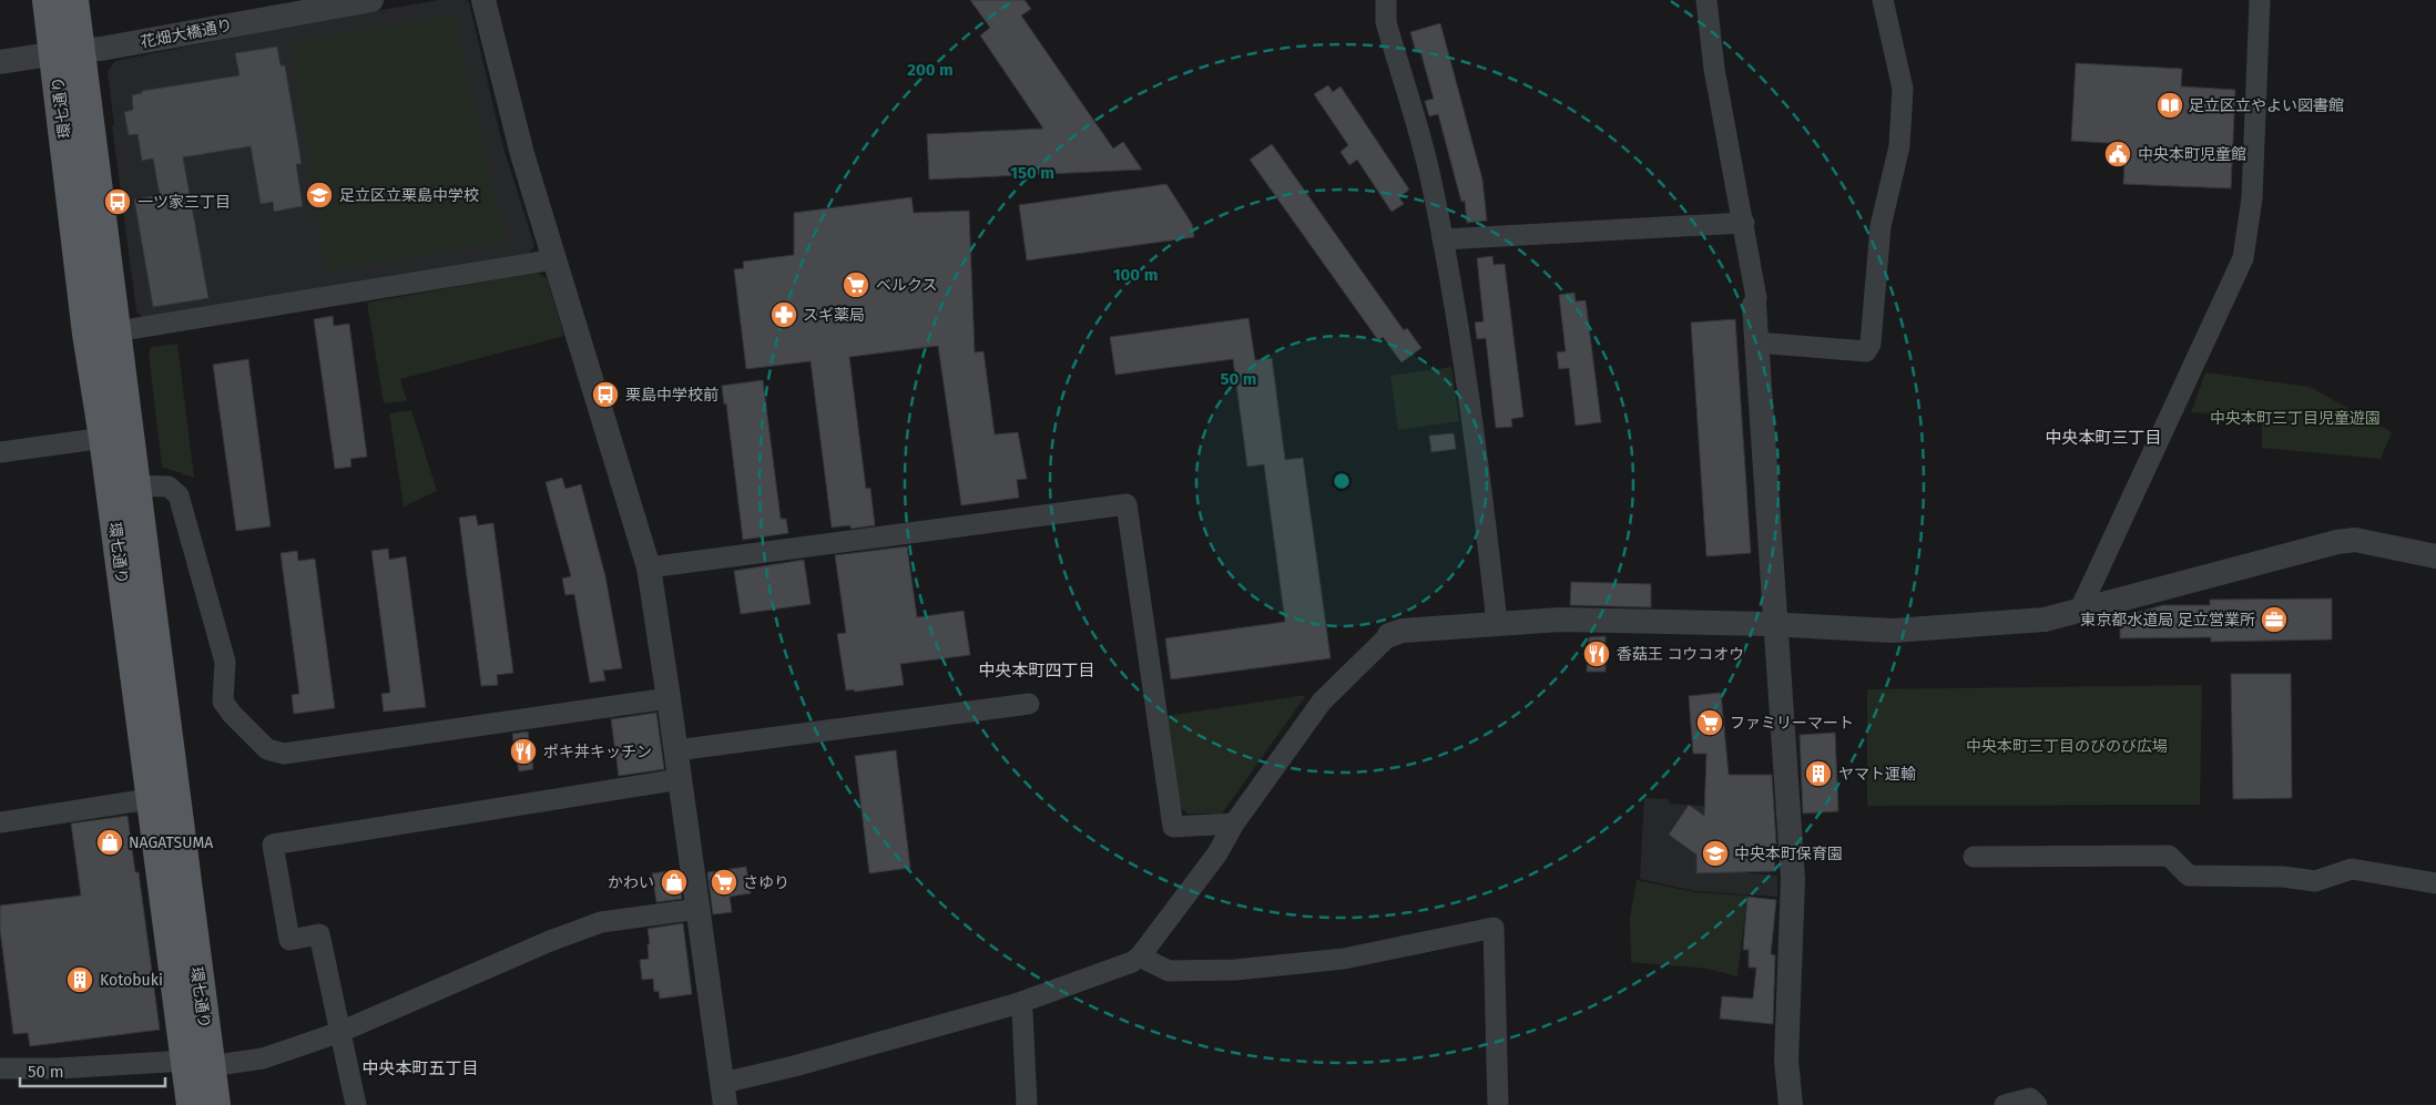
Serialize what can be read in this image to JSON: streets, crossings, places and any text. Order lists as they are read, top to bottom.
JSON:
{
  "streets": {
    "main road": ["環七通り"],
    "street": ["花畑大橋通り"]
  },
  "crossings": [
    ["花畑大橋通り", "環七通り"]
  ],
  "districts": ["中央本町三丁目", "中央本町四丁目", "中央本町五丁目"],
  "parks": ["中央本町三丁目児童遊園", "中央本町三丁目のびのび広場"],
  "places": {
    "library": ["足立区立やよい図書館"],
    "public building": ["中央本町児童館"],
    "school or university": ["足立区立栗島中学校", "中央本町保育園"],
    "bus stop": ["一ツ家三丁目", "栗島中学校前"],
    "supermarket": ["ベルクス", "ファミリーマート", "さゆり"],
    "pharmacy": ["スギ薬局"],
    "office": ["東京都水道局 足立営業所"],
    "restaurant": ["香菇王 コウコオウ", "ポキ丼キッチン"],
    "building": ["ヤマト運輸", "Kotobuki"],
    "shop": ["NAGATSUMA", "かわい"]
  },
  "scale_bar": "50 m",
  "rings": [
    "200 m",
    "150 m",
    "100 m",
    "50 m"
  ]
}
